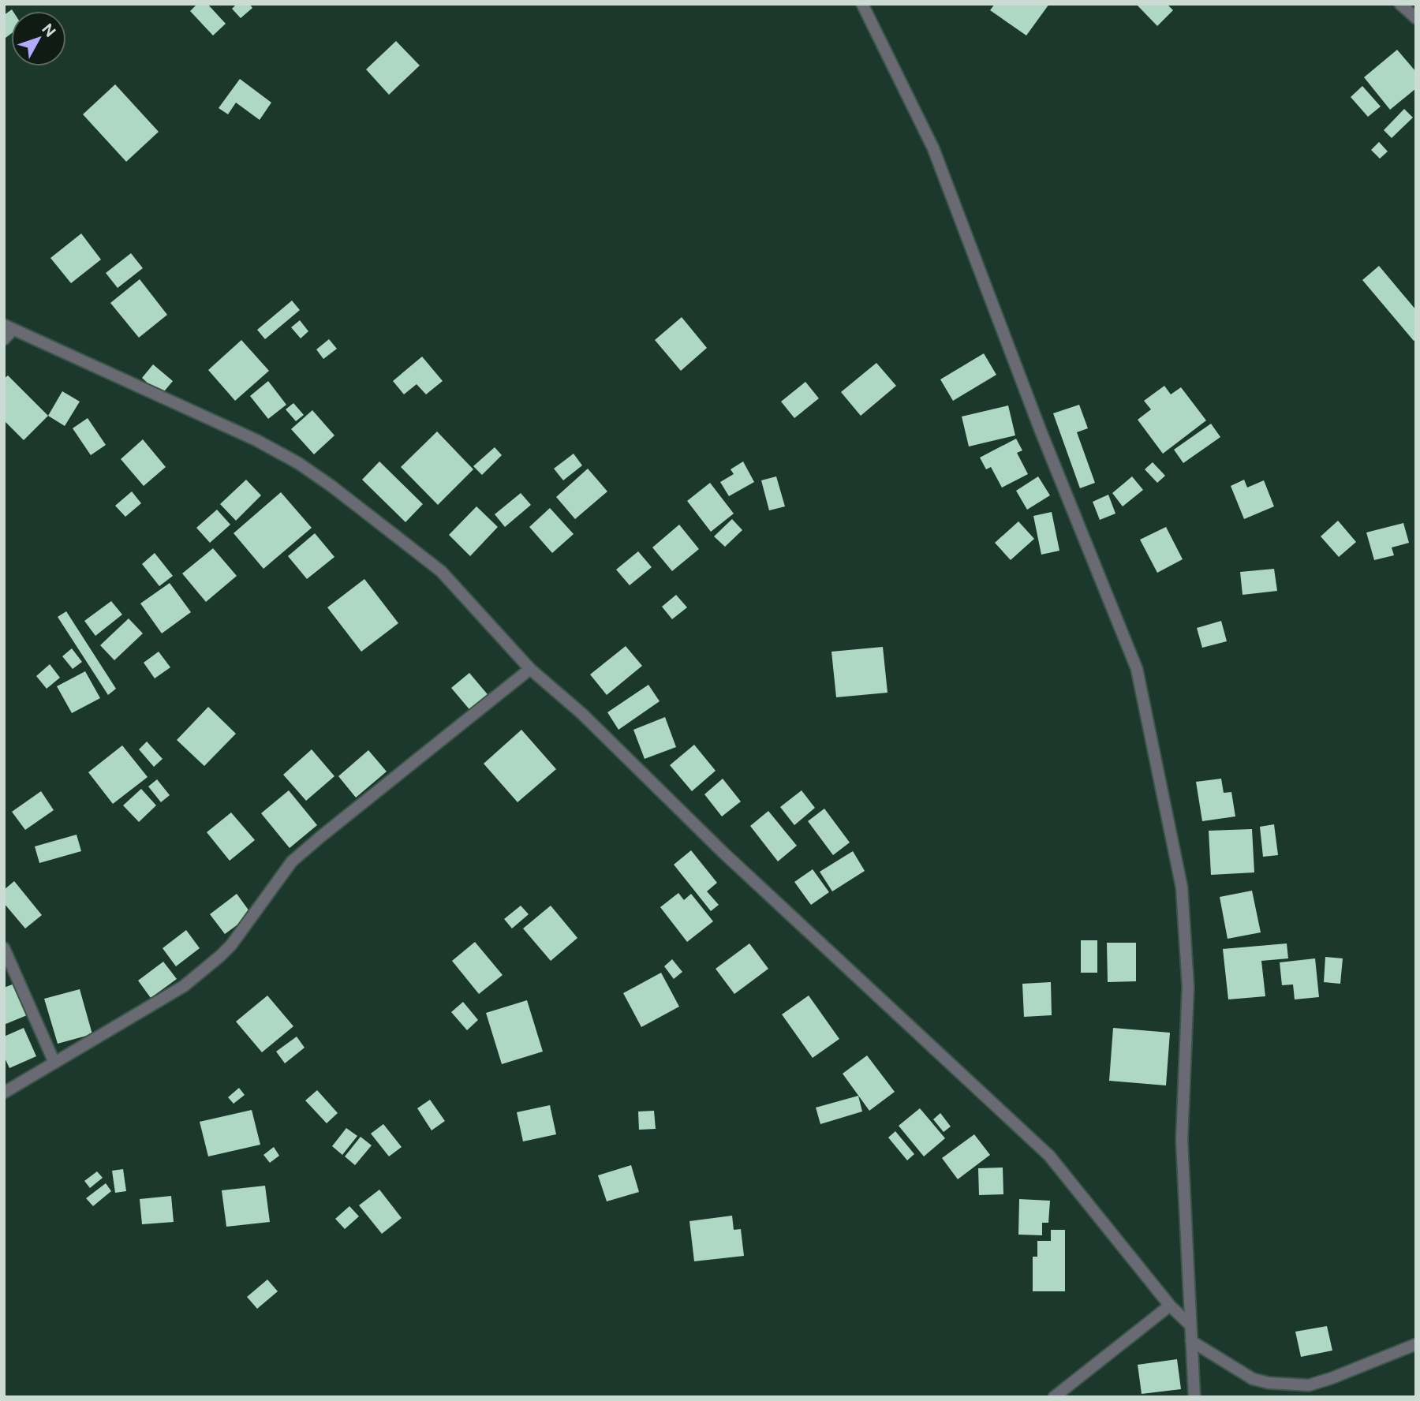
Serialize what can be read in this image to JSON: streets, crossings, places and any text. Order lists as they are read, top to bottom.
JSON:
{
  "north": "top right"
}
